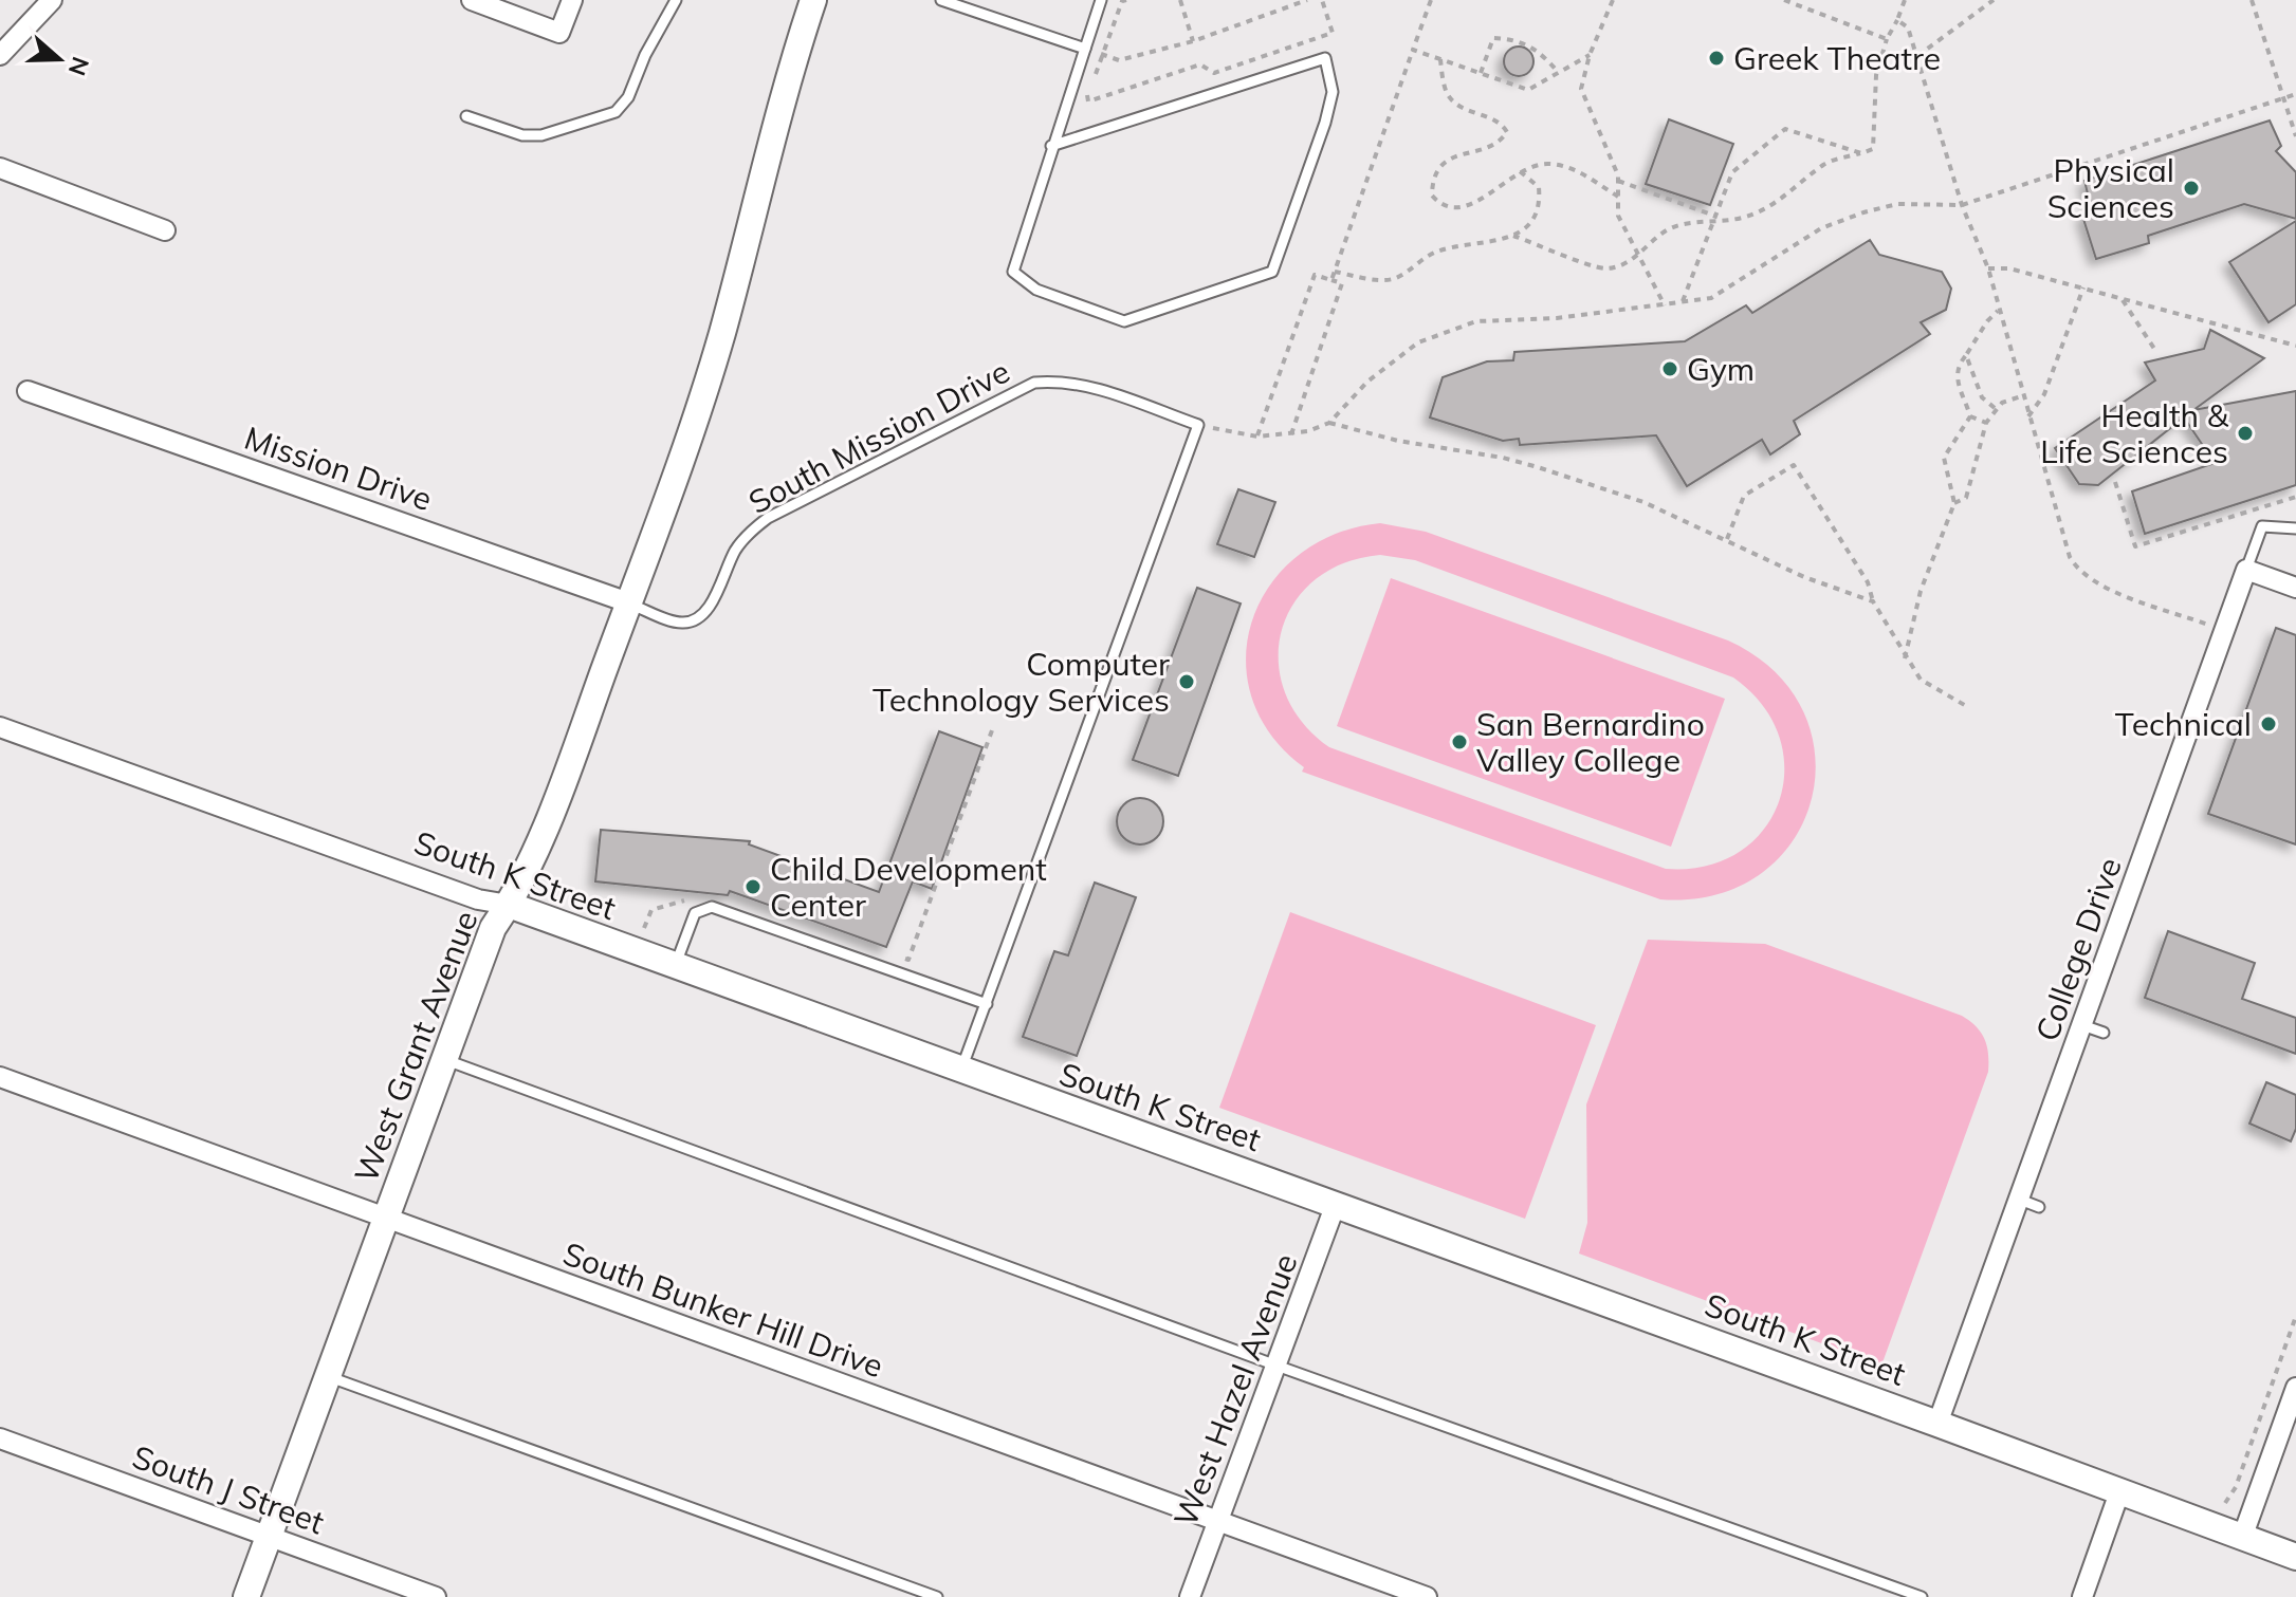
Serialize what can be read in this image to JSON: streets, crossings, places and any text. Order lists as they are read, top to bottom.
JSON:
{
  "streets": {
    "street": [
      "Mission Drive",
      "South K Street",
      "College Drive",
      "West Grant Avenue",
      "South Bunker Hill Drive",
      "West Hazel Avenue",
      "South J Street"
    ],
    "lane": ["South Mission Drive"]
  },
  "crossings": [
    ["South Mission Drive", "Mission Drive"],
    ["South Mission Drive", "West Grant Avenue"],
    ["Mission Drive", "West Grant Avenue"],
    ["South K Street", "College Drive"],
    ["South K Street", "West Grant Avenue"],
    ["South K Street", "West Hazel Avenue"],
    ["West Grant Avenue", "South Bunker Hill Drive"],
    ["West Grant Avenue", "South J Street"],
    ["South Bunker Hill Drive", "West Hazel Avenue"]
  ],
  "places": [
    "Greek Theatre",
    "Physical Sciences",
    "Gym",
    "Health & Life Sciences",
    "Computer Technology Services",
    "Technical",
    "San Bernardino Valley College",
    "Child Development Center"
  ],
  "north": "right"
}
